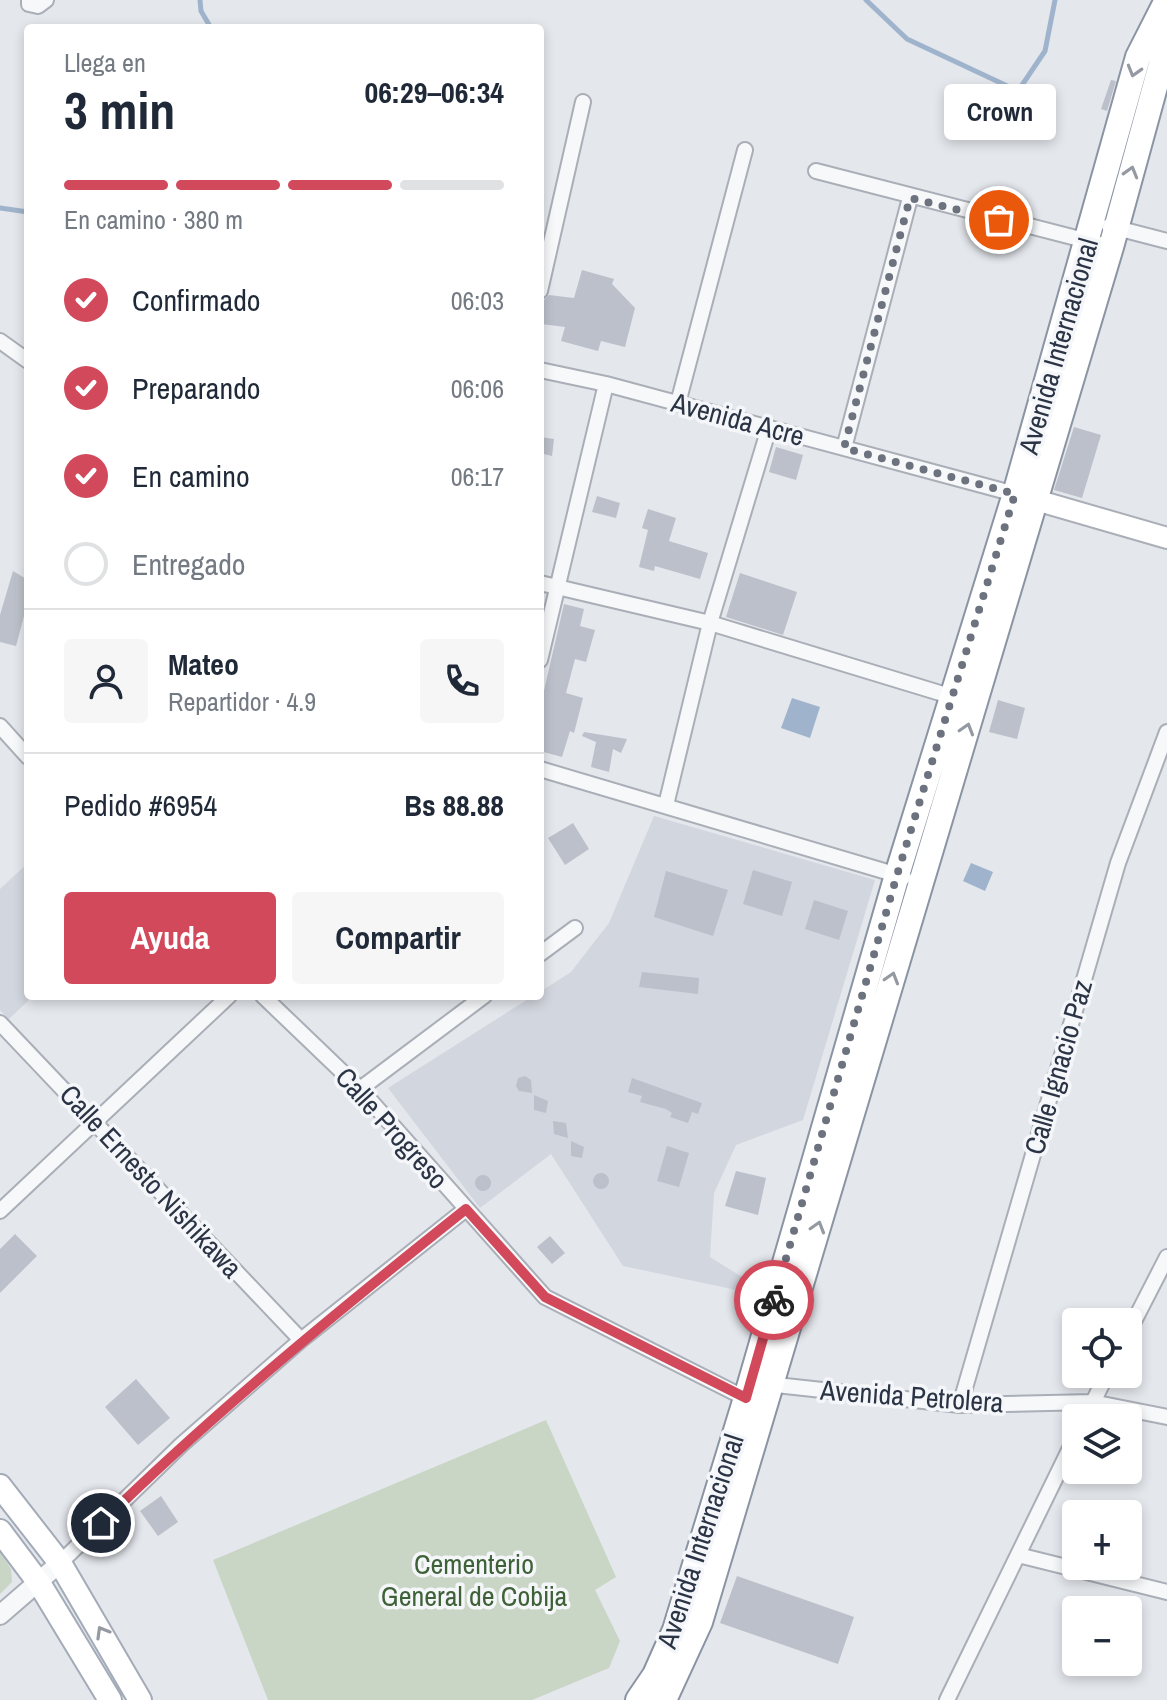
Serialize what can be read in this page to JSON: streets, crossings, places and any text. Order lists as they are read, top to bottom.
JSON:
{
  "streets": {
    "highway": ["Avenida Internacional"],
    "main road": ["Avenida Acre"],
    "street": [
      "Calle Ignacio Paz",
      "Calle Progreso",
      "Calle Ernesto Nishikawa",
      "Avenida Petrolera"
    ]
  },
  "crossings": [
    ["Avenida Internacional", "Avenida Acre"],
    ["Avenida Internacional", "Calle Progreso"],
    ["Avenida Internacional", "Avenida Petrolera"],
    ["Calle Ignacio Paz", "Avenida Petrolera"],
    ["Calle Progreso", "Avenida Petrolera"]
  ],
  "parks": ["Cementerio General de Cobija"],
  "places": ["Crown"],
  "page": {
    "heading": ["3 min", "Llega en", "06:29–06:34"],
    "panel": [
      "Mateo",
      "Repartidor · 4.9",
      "Pedido #6954",
      "Bs 88.88"
    ],
    "bubble": "Crown",
    "bar": "En camino · 380 m",
    "list": [
      ["Confirmado", "06:03"],
      ["Preparando", "06:06"],
      ["En camino", "06:17"],
      "Entregado"
    ],
    "buttons": ["Ayuda", "Compartir"],
    "map_buttons": ["+", "−"]
  }
}
